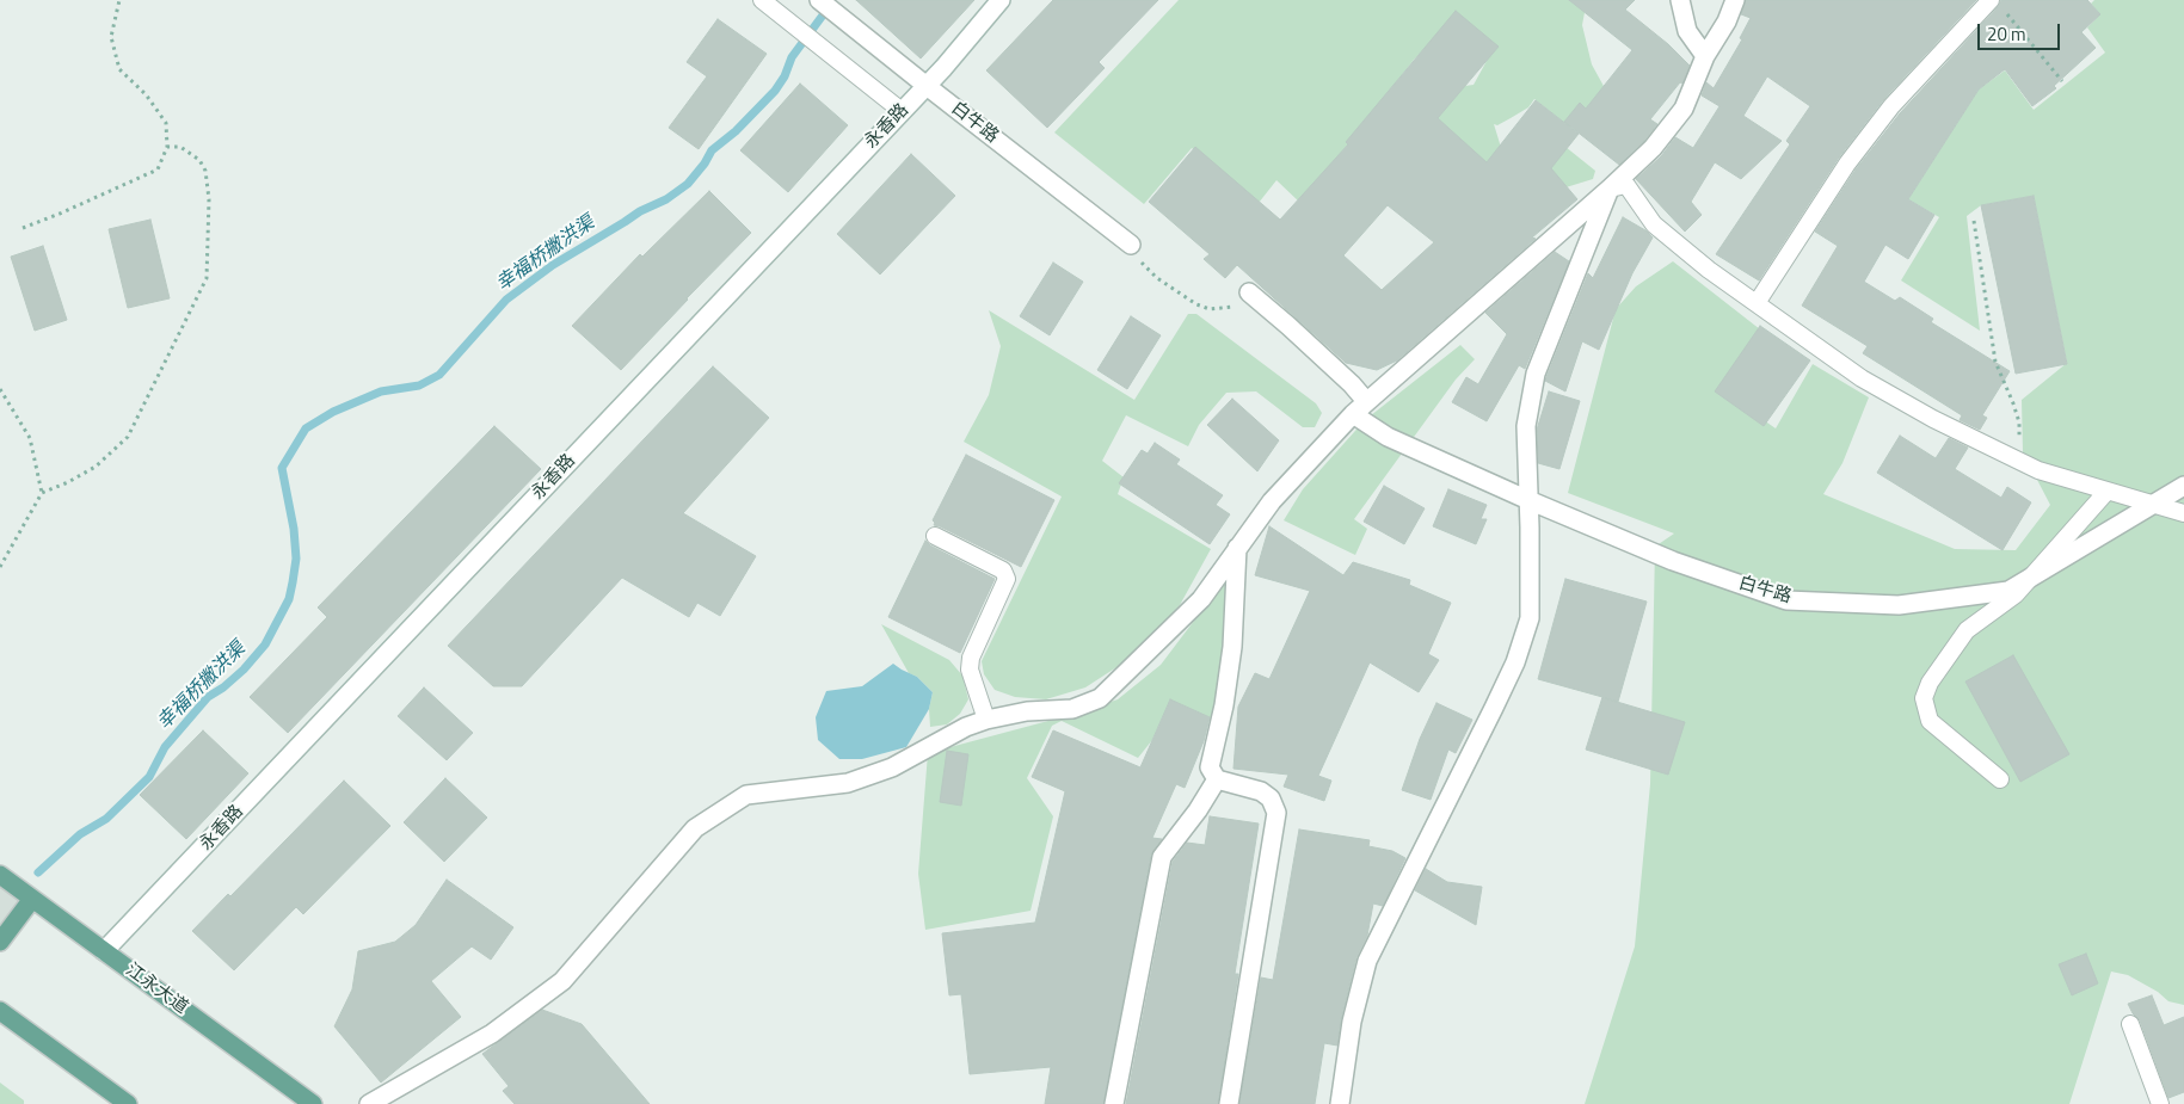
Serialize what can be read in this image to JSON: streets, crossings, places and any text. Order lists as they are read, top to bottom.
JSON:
{
  "streets": {
    "main road": ["江永大道"],
    "street": ["白牛路", "永香路"]
  },
  "crossings": [
    ["白牛路", "永香路"],
    ["永香路", "江永大道"]
  ],
  "water": ["幸福桥撇洪渠"],
  "scale_bar": "20 m"
}
